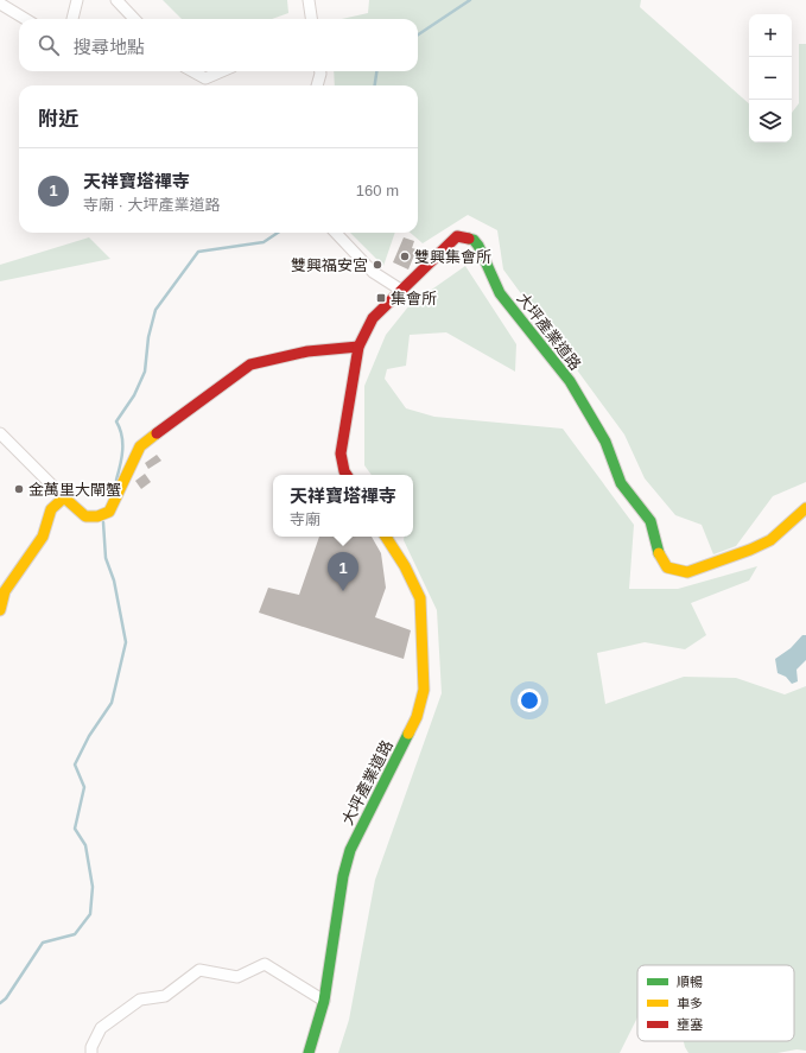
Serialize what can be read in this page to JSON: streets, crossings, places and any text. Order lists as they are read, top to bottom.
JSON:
{
  "streets": {
    "street": ["大坪產業道路"]
  },
  "places": {
    "other": ["雙興集會所", "雙興福安宮", "金萬里大閘蟹"],
    "transit": ["集會所"]
  },
  "legend": ["順暢", "車多", "壅塞"],
  "page": {
    "map_buttons": ["+", "−"],
    "search": "搜尋地點",
    "heading": "附近",
    "list": [
      {
        "mark": "1",
        "name": "天祥寶塔禪寺",
        "note": "寺廟 · 大坪產業道路",
        "value": "160 m"
      }
    ],
    "popup": ["天祥寶塔禪寺", "寺廟"],
    "pins": "1"
  }
}
